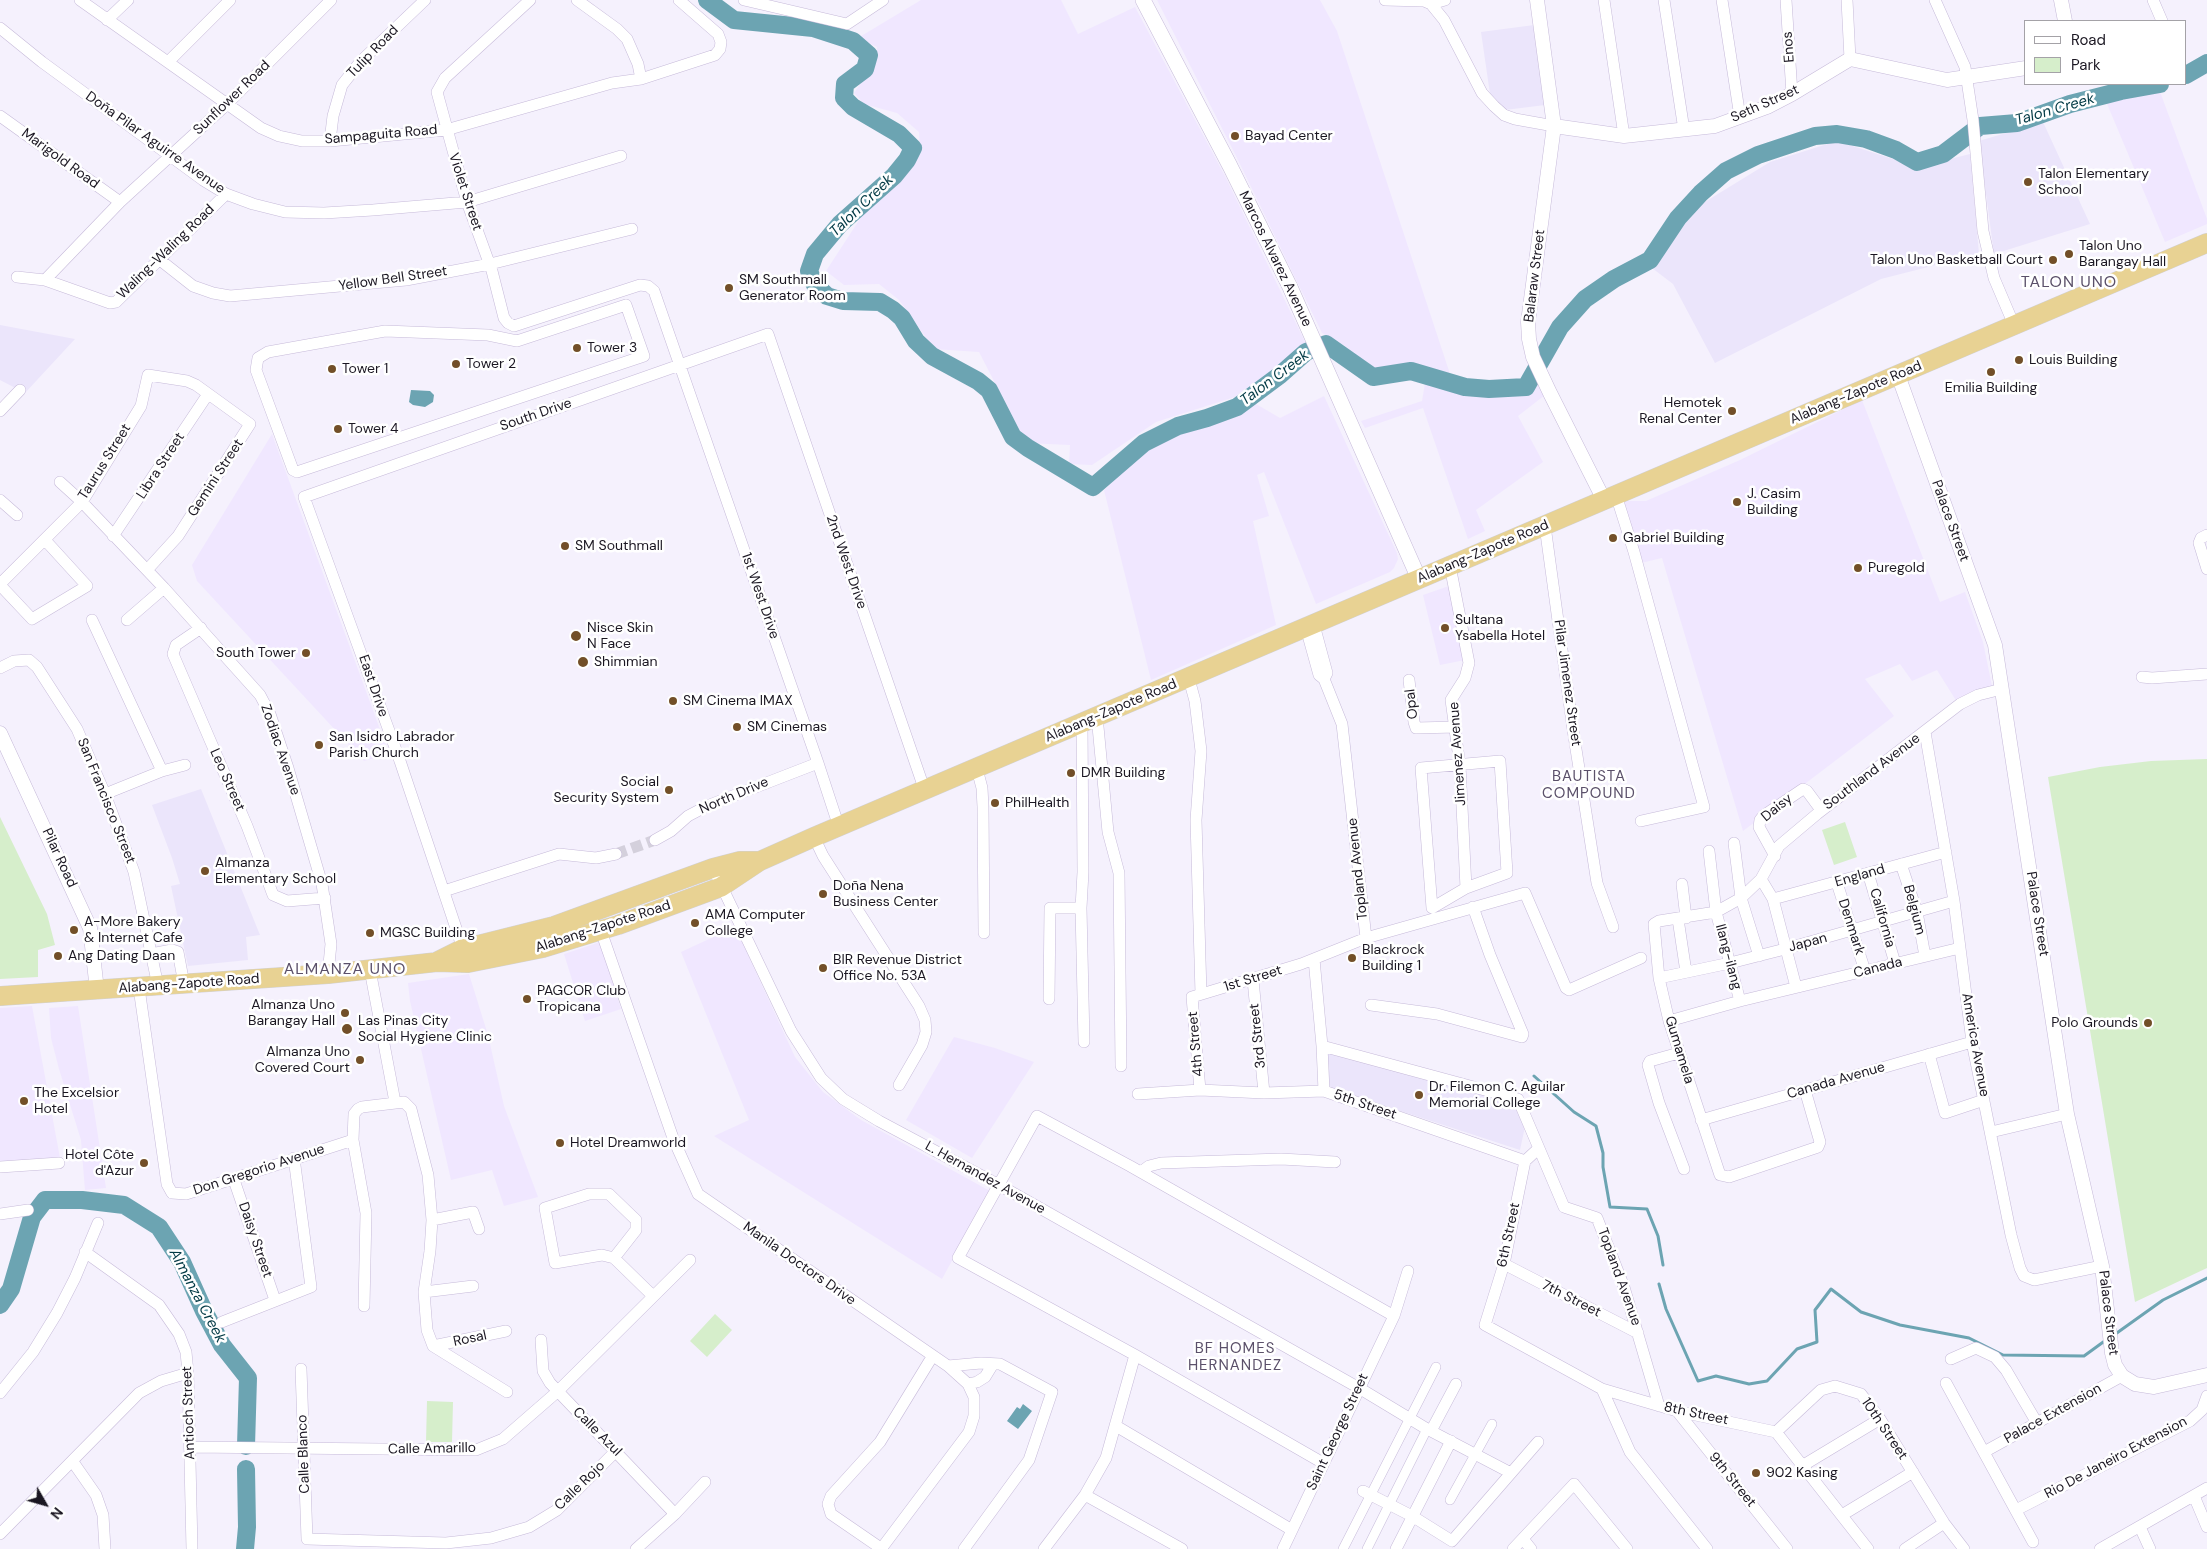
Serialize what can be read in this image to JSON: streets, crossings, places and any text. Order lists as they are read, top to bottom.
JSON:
{
  "streets": {
    "highway": ["Alabang-Zapote Road"],
    "main road": ["Marcos Alvarez Avenue"],
    "street": [
      "Enos",
      "Tulip Road",
      "Sunflower Road",
      "Seth Street",
      "Sampaguita Road",
      "Doña Pilar Aguirre Avenue",
      "Marigold Road",
      "Violet Street",
      "Waling-Waling Road",
      "Balaraw Street",
      "Yellow Bell Street",
      "South Drive",
      "Taurus Street",
      "Libra Street",
      "Gemini Street",
      "Palace Street",
      "2nd West Drive",
      "1st West Drive",
      "Pilar Jimenez Street",
      "East Drive",
      "Opal",
      "Zodiac Avenue",
      "Jimenez Avenue",
      "Southland Avenue",
      "Leo Street",
      "North Drive",
      "San Francisco Street",
      "Daisy",
      "Pilar Road",
      "Topland Avenue",
      "England",
      "Belgium",
      "California",
      "Denmark",
      "Japan",
      "Ilang-ilang",
      "Canada",
      "1st Street",
      "3rd Street",
      "4th Street",
      "America Avenue",
      "Gumamela",
      "Canada Avenue",
      "5th Street",
      "Don Gregorio Avenue",
      "L. Hernandez Avenue",
      "6th Street",
      "Daisy Street",
      "Manila Doctors Drive",
      "7th Street",
      "Rosal",
      "Antioch Street",
      "8th Street",
      "Palace Extension",
      "10th Street",
      "Calle Azul",
      "Saint George Street",
      "Calle Amarillo",
      "Calle Blanco",
      "Rio De Janeiro Extension",
      "9th Street",
      "Calle Rojo"
    ]
  },
  "crossings": [
    ["Enos", "Seth Street"],
    ["Tulip Road", "Sampaguita Road"],
    ["Sunflower Road", "Sampaguita Road"],
    ["Sunflower Road", "Doña Pilar Aguirre Avenue"],
    ["Sunflower Road", "Marigold Road"],
    ["Sunflower Road", "Waling-Waling Road"],
    ["Seth Street", "Balaraw Street"],
    ["Sampaguita Road", "Violet Street"],
    ["Doña Pilar Aguirre Avenue", "Violet Street"],
    ["Doña Pilar Aguirre Avenue", "Waling-Waling Road"],
    ["Violet Street", "Yellow Bell Street"],
    ["Violet Street", "1st West Drive"],
    ["Waling-Waling Road", "Yellow Bell Street"],
    ["Marcos Alvarez Avenue", "Alabang-Zapote Road"],
    ["Balaraw Street", "Alabang-Zapote Road"],
    ["Alabang-Zapote Road", "Palace Street"],
    ["Alabang-Zapote Road", "2nd West Drive"],
    ["Alabang-Zapote Road", "1st West Drive"],
    ["Alabang-Zapote Road", "Pilar Jimenez Street"],
    ["Alabang-Zapote Road", "East Drive"],
    ["Alabang-Zapote Road", "Zodiac Avenue"],
    ["Alabang-Zapote Road", "Jimenez Avenue"],
    ["Alabang-Zapote Road", "San Francisco Street"],
    ["Alabang-Zapote Road", "Pilar Road"],
    ["Alabang-Zapote Road", "Topland Avenue"],
    ["Alabang-Zapote Road", "4th Street"],
    ["Alabang-Zapote Road", "Don Gregorio Avenue"],
    ["Alabang-Zapote Road", "L. Hernandez Avenue"],
    ["Alabang-Zapote Road", "Manila Doctors Drive"],
    ["South Drive", "2nd West Drive"],
    ["South Drive", "1st West Drive"],
    ["South Drive", "East Drive"],
    ["Taurus Street", "Libra Street"],
    ["Taurus Street", "Gemini Street"],
    ["Taurus Street", "Zodiac Avenue"],
    ["Libra Street", "Gemini Street"],
    ["Libra Street", "Zodiac Avenue"],
    ["Gemini Street", "Zodiac Avenue"],
    ["Palace Street", "Southland Avenue"],
    ["Palace Street", "America Avenue"],
    ["Palace Street", "Palace Extension"],
    ["1st West Drive", "North Drive"],
    ["Opal", "Jimenez Avenue"],
    ["Zodiac Avenue", "Leo Street"],
    ["Southland Avenue", "Daisy"],
    ["Southland Avenue", "Ilang-ilang"],
    ["Southland Avenue", "America Avenue"],
    ["Southland Avenue", "Gumamela"],
    ["Topland Avenue", "1st Street"],
    ["Topland Avenue", "7th Street"],
    ["Topland Avenue", "8th Street"],
    ["England", "Belgium"],
    ["England", "California"],
    ["England", "Denmark"],
    ["England", "America Avenue"],
    ["Belgium", "Japan"],
    ["Belgium", "Canada"],
    ["California", "Japan"],
    ["California", "Canada"],
    ["Denmark", "Japan"],
    ["Denmark", "Canada"],
    ["Japan", "Ilang-ilang"],
    ["Japan", "America Avenue"],
    ["Japan", "Gumamela"],
    ["Ilang-ilang", "Canada"],
    ["Canada", "America Avenue"],
    ["Canada", "Gumamela"],
    ["1st Street", "3rd Street"],
    ["1st Street", "4th Street"],
    ["3rd Street", "5th Street"],
    ["4th Street", "5th Street"],
    ["America Avenue", "Canada Avenue"],
    ["Gumamela", "Canada Avenue"],
    ["5th Street", "6th Street"],
    ["Don Gregorio Avenue", "Daisy Street"],
    ["L. Hernandez Avenue", "Saint George Street"],
    ["6th Street", "7th Street"],
    ["6th Street", "8th Street"],
    ["Antioch Street", "Calle Amarillo"],
    ["8th Street", "10th Street"],
    ["8th Street", "9th Street"],
    ["Calle Azul", "Calle Amarillo"],
    ["Calle Azul", "Calle Rojo"],
    ["Calle Amarillo", "Calle Blanco"],
    ["Calle Blanco", "Calle Rojo"]
  ],
  "districts": [
    "TALON UNO",
    "BAUTISTA COMPOUND",
    "ALMANZA UNO",
    "BF HOMES HERNANDEZ"
  ],
  "water": ["Talon Creek", "Almanza Creek"],
  "places": [
    "Bayad Center",
    "Talon Elementary School",
    "Talon Uno Barangay Hall",
    "Talon Uno Basketball Court",
    "SM Southmall Generator Room",
    "Tower 3",
    "Louis Building",
    "Tower 2",
    "Tower 1",
    "Emilia Building",
    "Hemotek Renal Center",
    "Tower 4",
    "J. Casim Building",
    "Gabriel Building",
    "SM Southmall",
    "Puregold",
    "Sultana Ysabella Hotel",
    "Nisce Skin N Face",
    "South Tower",
    "Shimmian",
    "SM Cinema IMAX",
    "SM Cinemas",
    "San Isidro Labrador Parish Church",
    "DMR Building",
    "Social Security System",
    "PhilHealth",
    "Almanza Elementary School",
    "Doña Nena Business Center",
    "AMA Computer College",
    "A-More Bakery & Internet Cafe",
    "MGSC Building",
    "Ang Dating Daan",
    "Blackrock Building 1",
    "BIR Revenue District Office No. 53A",
    "PAGCOR Club Tropicana",
    "Almanza Uno Barangay Hall",
    "Polo Grounds",
    "Las Pinas City Social Hygiene Clinic",
    "Almanza Uno Covered Court",
    "Dr. Filemon C. Aguilar Memorial College",
    "The Excelsior Hotel",
    "Hotel Dreamworld",
    "Hotel Côte d'Azur",
    "902 Kasing"
  ],
  "legend": ["Road", "Park"],
  "north": "bottom right"
}
